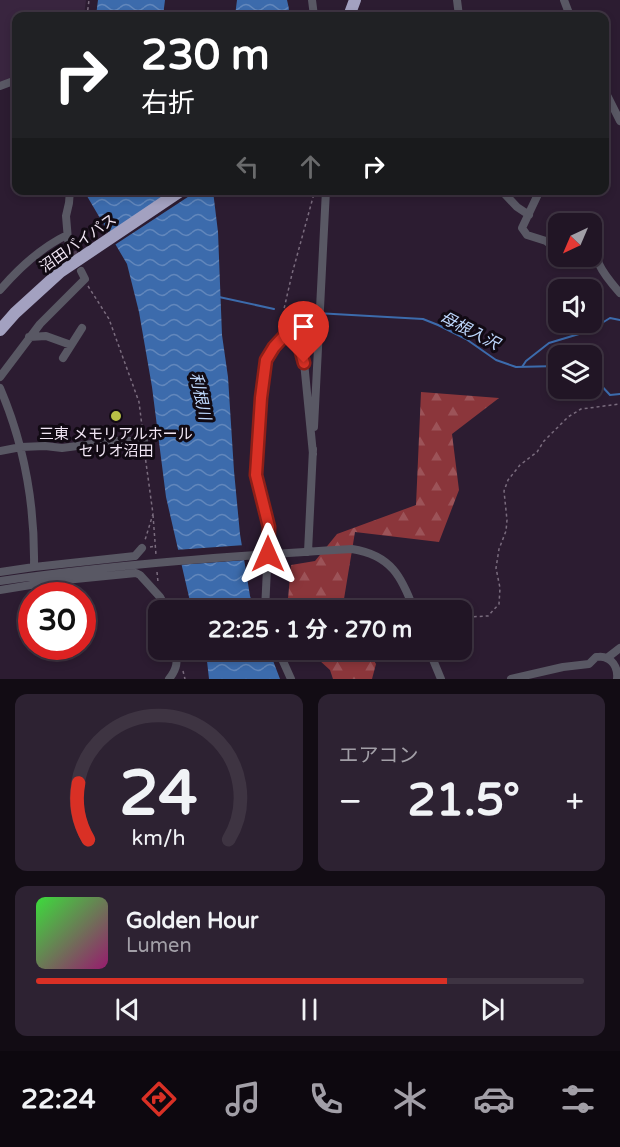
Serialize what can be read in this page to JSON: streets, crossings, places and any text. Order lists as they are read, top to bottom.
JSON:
{
  "streets": {
    "highway": ["沼田バイパス"]
  },
  "water": ["母根入沢", "利根川"],
  "places": ["三東 メモリアルホール セリオ沼田"],
  "north": "bottom left",
  "page": {
    "turn": ["230 m", "右折"],
    "limit": "30",
    "trip": "22:25 · 1 分 · 270 m",
    "tile": "エアコン",
    "heat": ["−", "21.5°", "+"],
    "song": ["Golden Hour", "Lumen"],
    "tabs": "22:24",
    "gauge": ["24", "km/h"]
  }
}
